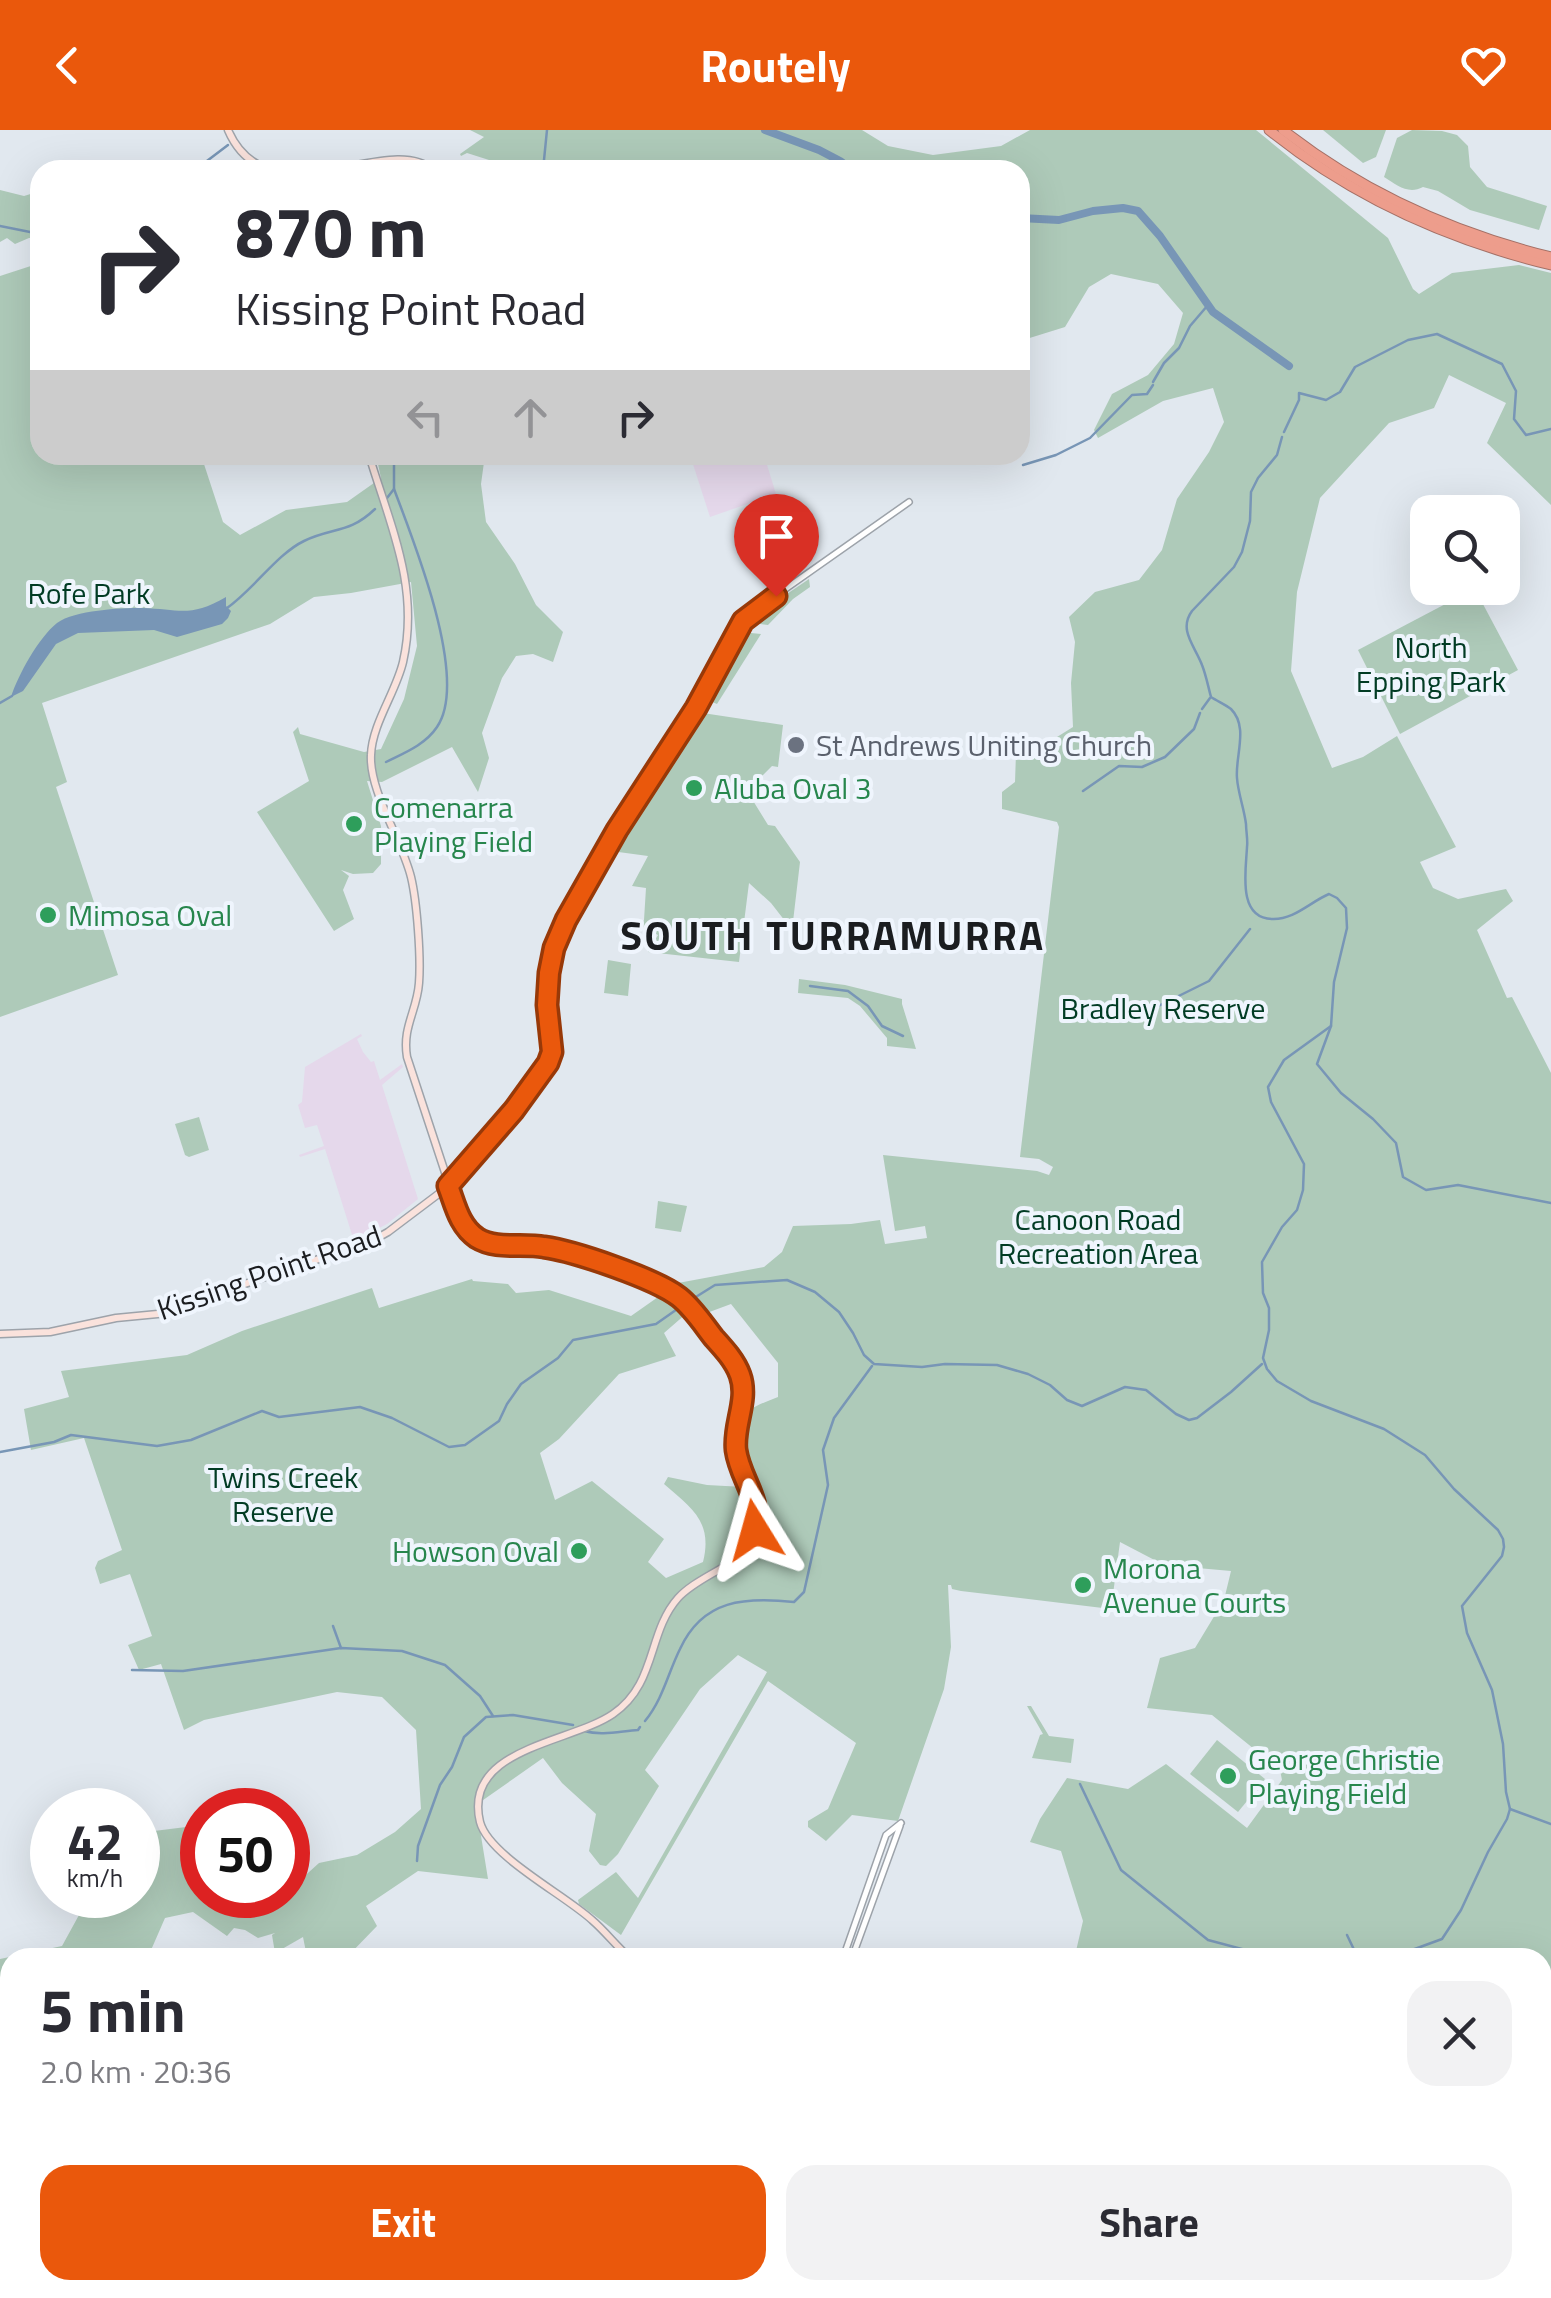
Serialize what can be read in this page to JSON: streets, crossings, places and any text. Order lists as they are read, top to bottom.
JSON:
{
  "streets": {
    "main road": ["Kissing Point Road"]
  },
  "districts": ["SOUTH TURRAMURRA"],
  "parks": [
    "Rofe Park",
    "North Epping Park",
    "Bradley Reserve",
    "Canoon Road Recreation Area",
    "Twins Creek Reserve"
  ],
  "places": [
    "St Andrews Uniting Church",
    "Aluba Oval 3",
    "Comenarra Playing Field",
    "Mimosa Oval",
    "Howson Oval",
    "Morona Avenue Courts",
    "George Christie Playing Field"
  ],
  "page": {
    "header": "Routely",
    "turn": ["870 m", "Kissing Point Road"],
    "speed": "42 km/h",
    "limit": "50",
    "heading": ["5 min", "2.0 km · 20:36"],
    "buttons": ["Exit", "Share"]
  }
}
